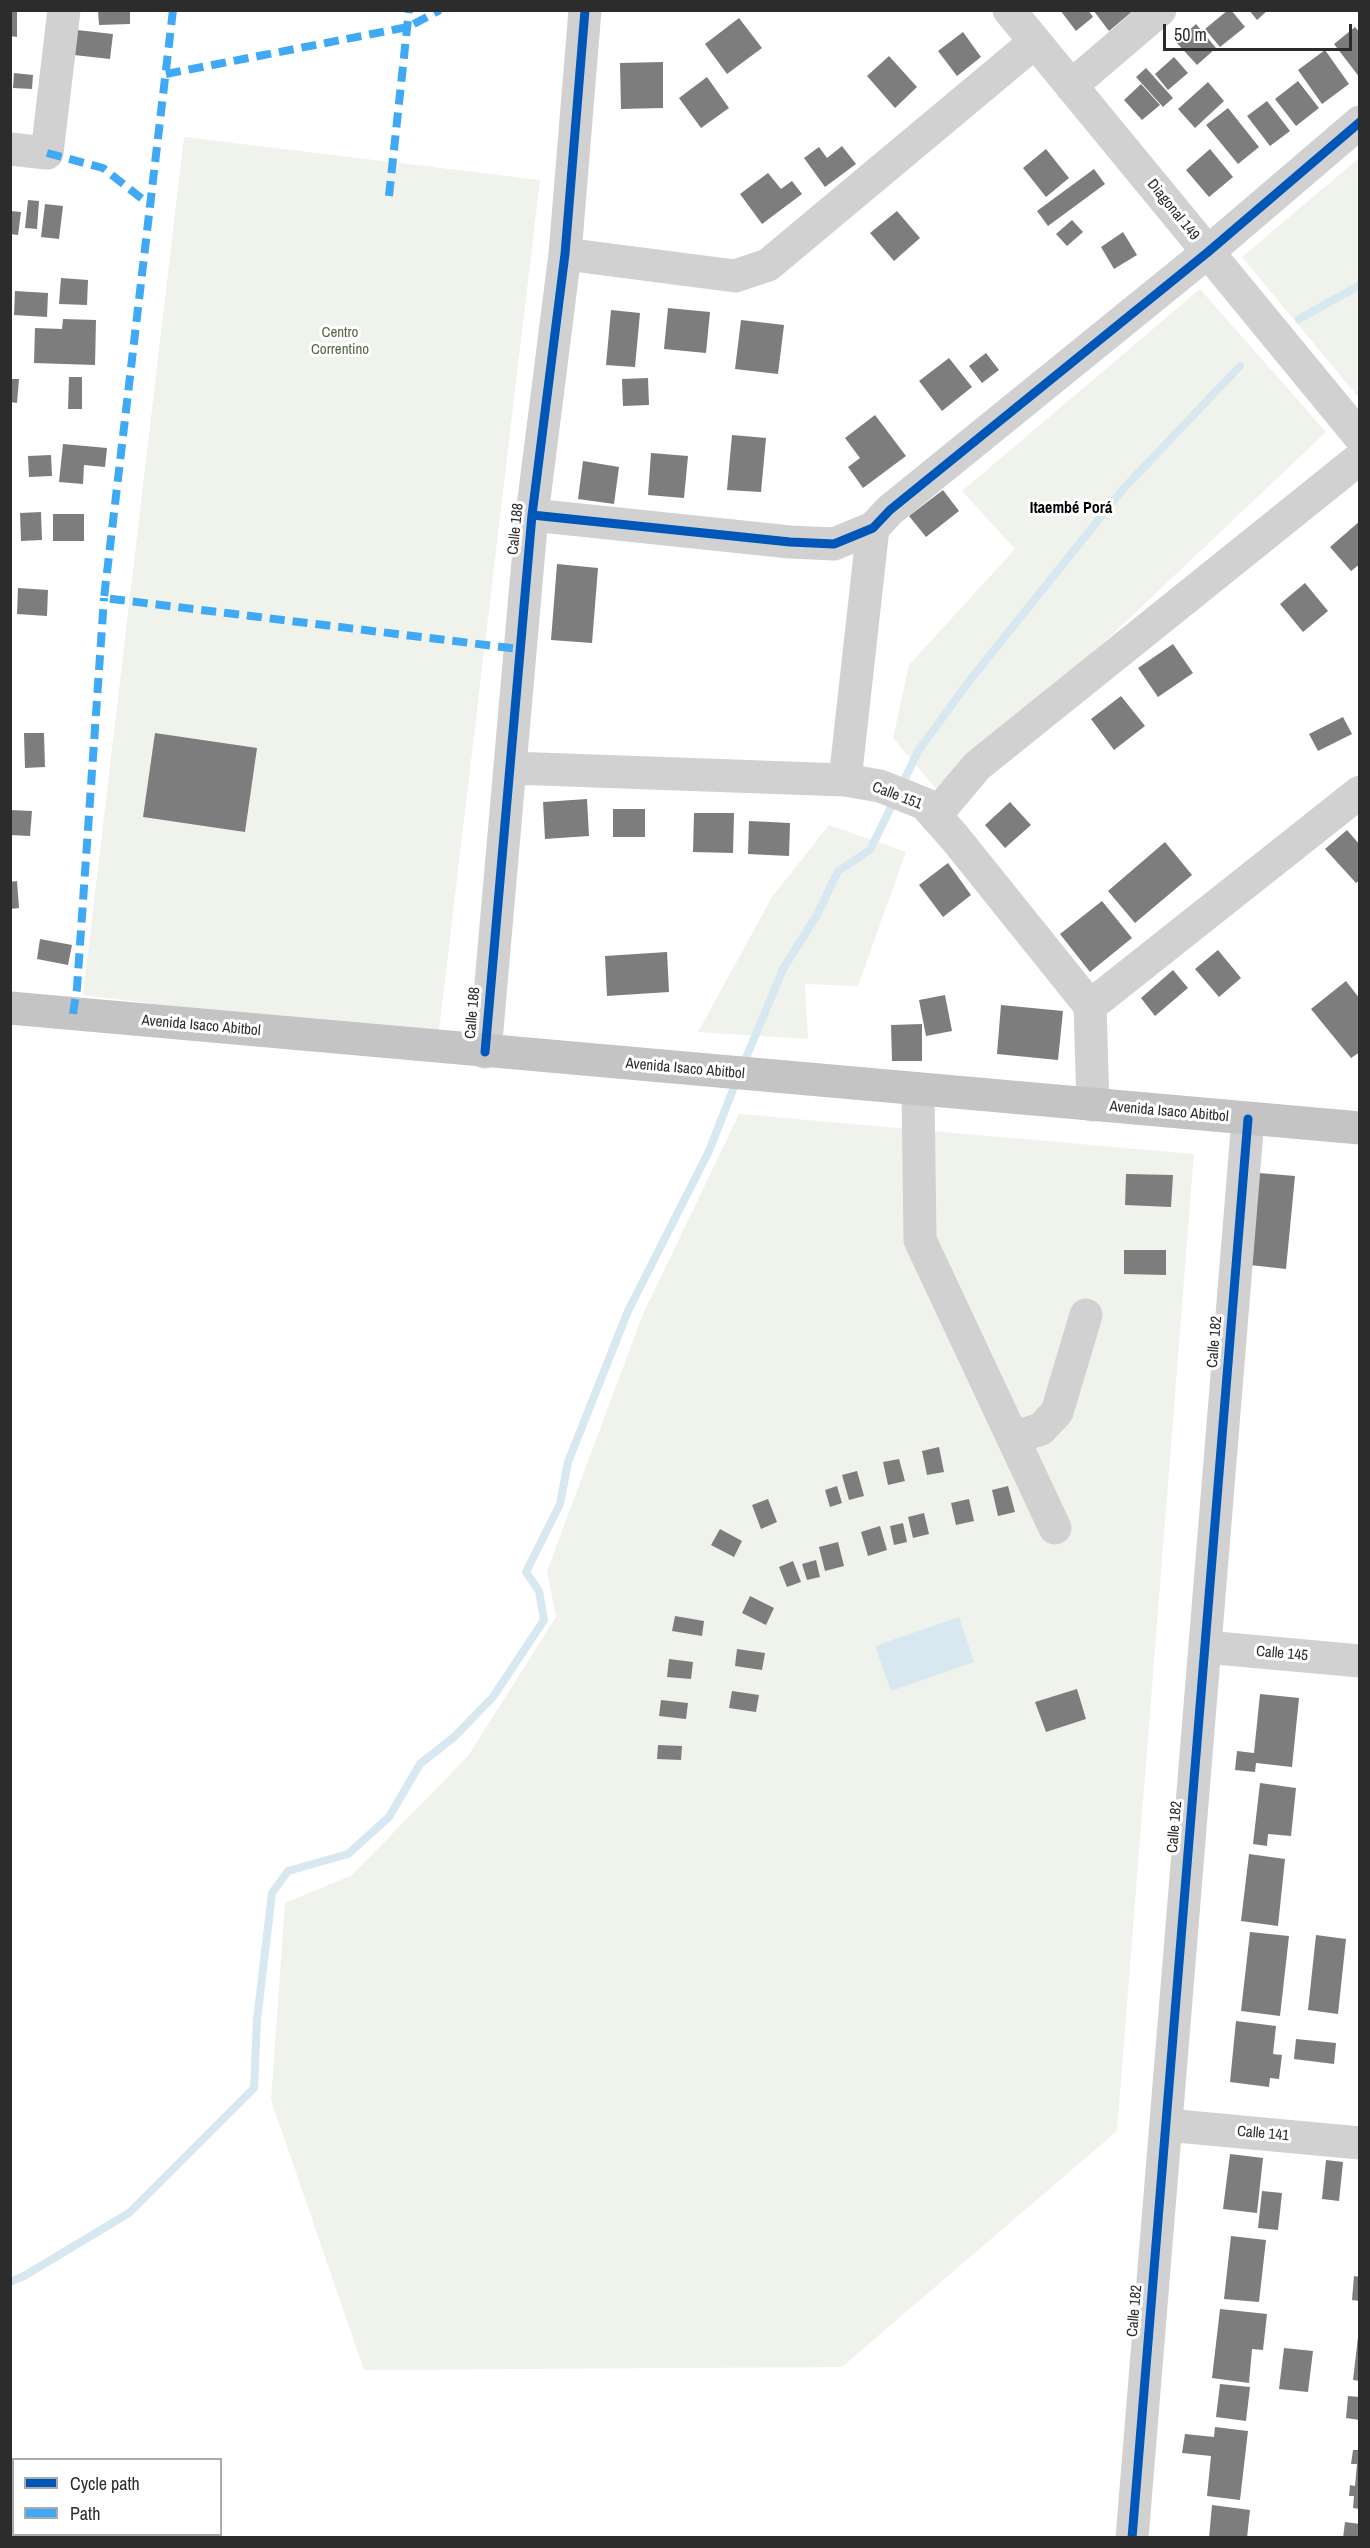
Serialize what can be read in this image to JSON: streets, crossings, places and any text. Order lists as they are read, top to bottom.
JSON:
{
  "streets": {
    "main road": ["Avenida Isaco Abitbol"],
    "street": [
      "Diagonal 149",
      "Calle 188",
      "Calle 151",
      "Calle 182",
      "Calle 145",
      "Calle 141"
    ]
  },
  "crossings": [
    ["Calle 188", "Calle 151"],
    ["Calle 188", "Avenida Isaco Abitbol"],
    ["Avenida Isaco Abitbol", "Calle 182"],
    ["Calle 182", "Calle 145"],
    ["Calle 182", "Calle 141"]
  ],
  "districts": ["Itaembé Porá"],
  "parks": ["Centro Correntino"],
  "legend": ["Cycle path", "Path"],
  "scale_bar": "50 m"
}
